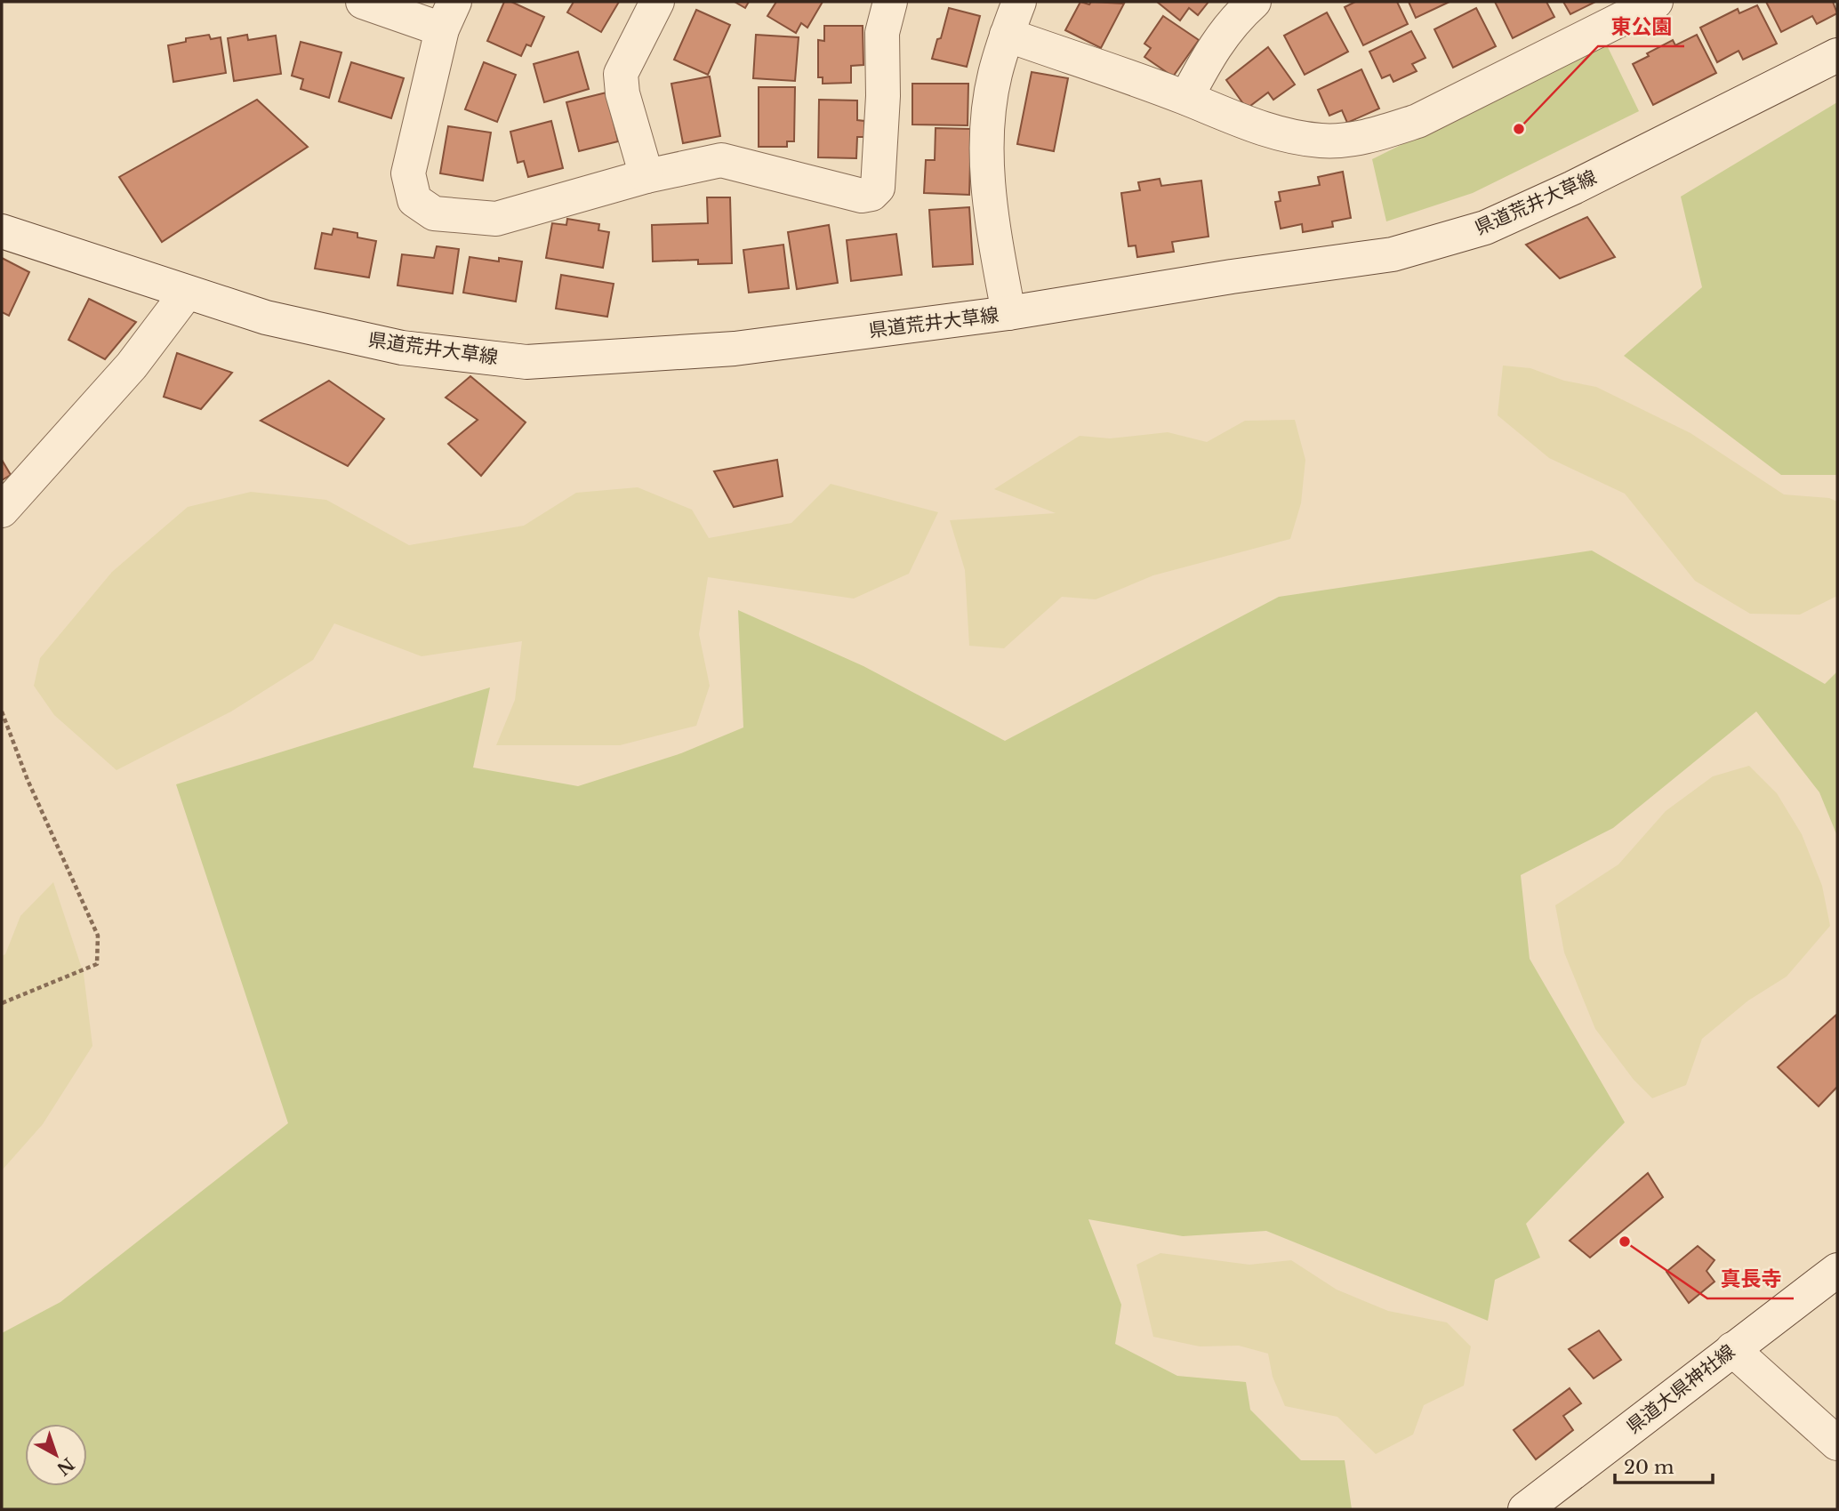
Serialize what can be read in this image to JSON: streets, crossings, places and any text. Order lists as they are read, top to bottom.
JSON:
{
  "streets": {
    "street": ["県道荒井大草線", "県道大県神社線"]
  },
  "places": ["東公園", "真長寺"],
  "scale_bar": "20 m",
  "north": "bottom right"
}
